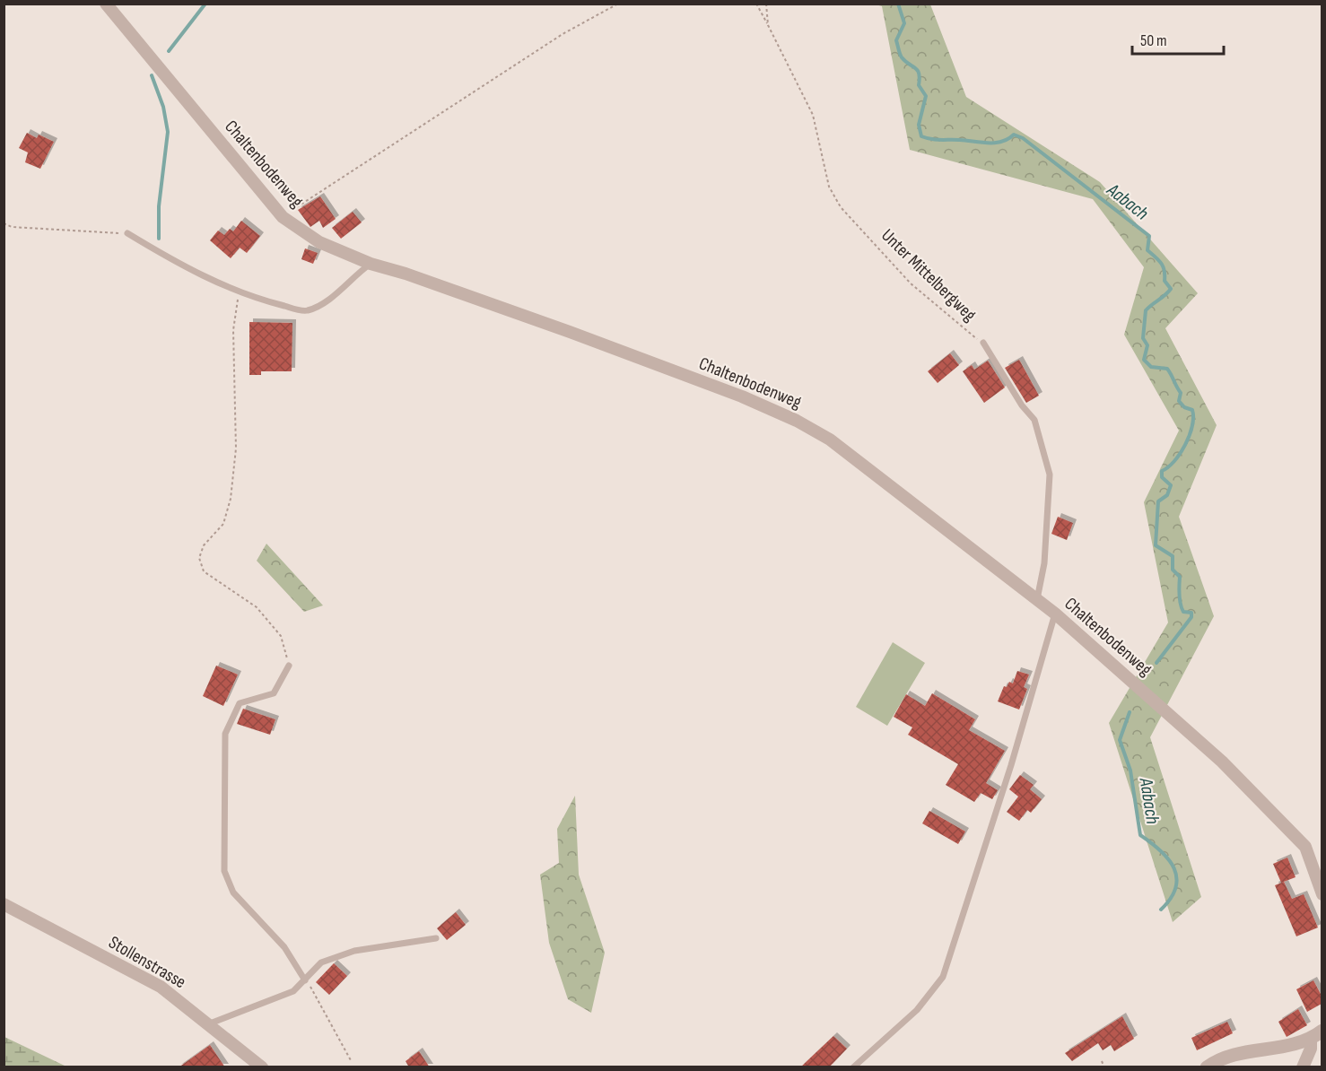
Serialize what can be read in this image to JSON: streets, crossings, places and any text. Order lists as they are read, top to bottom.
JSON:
{
  "streets": {
    "street": ["Chaltenbodenweg", "Stollenstrasse"],
    "lane": ["Unter Mittelbergweg"]
  },
  "crossings": [
    ["Chaltenbodenweg", "Unter Mittelbergweg"]
  ],
  "water": ["Aabach"],
  "scale_bar": "50 m"
}
